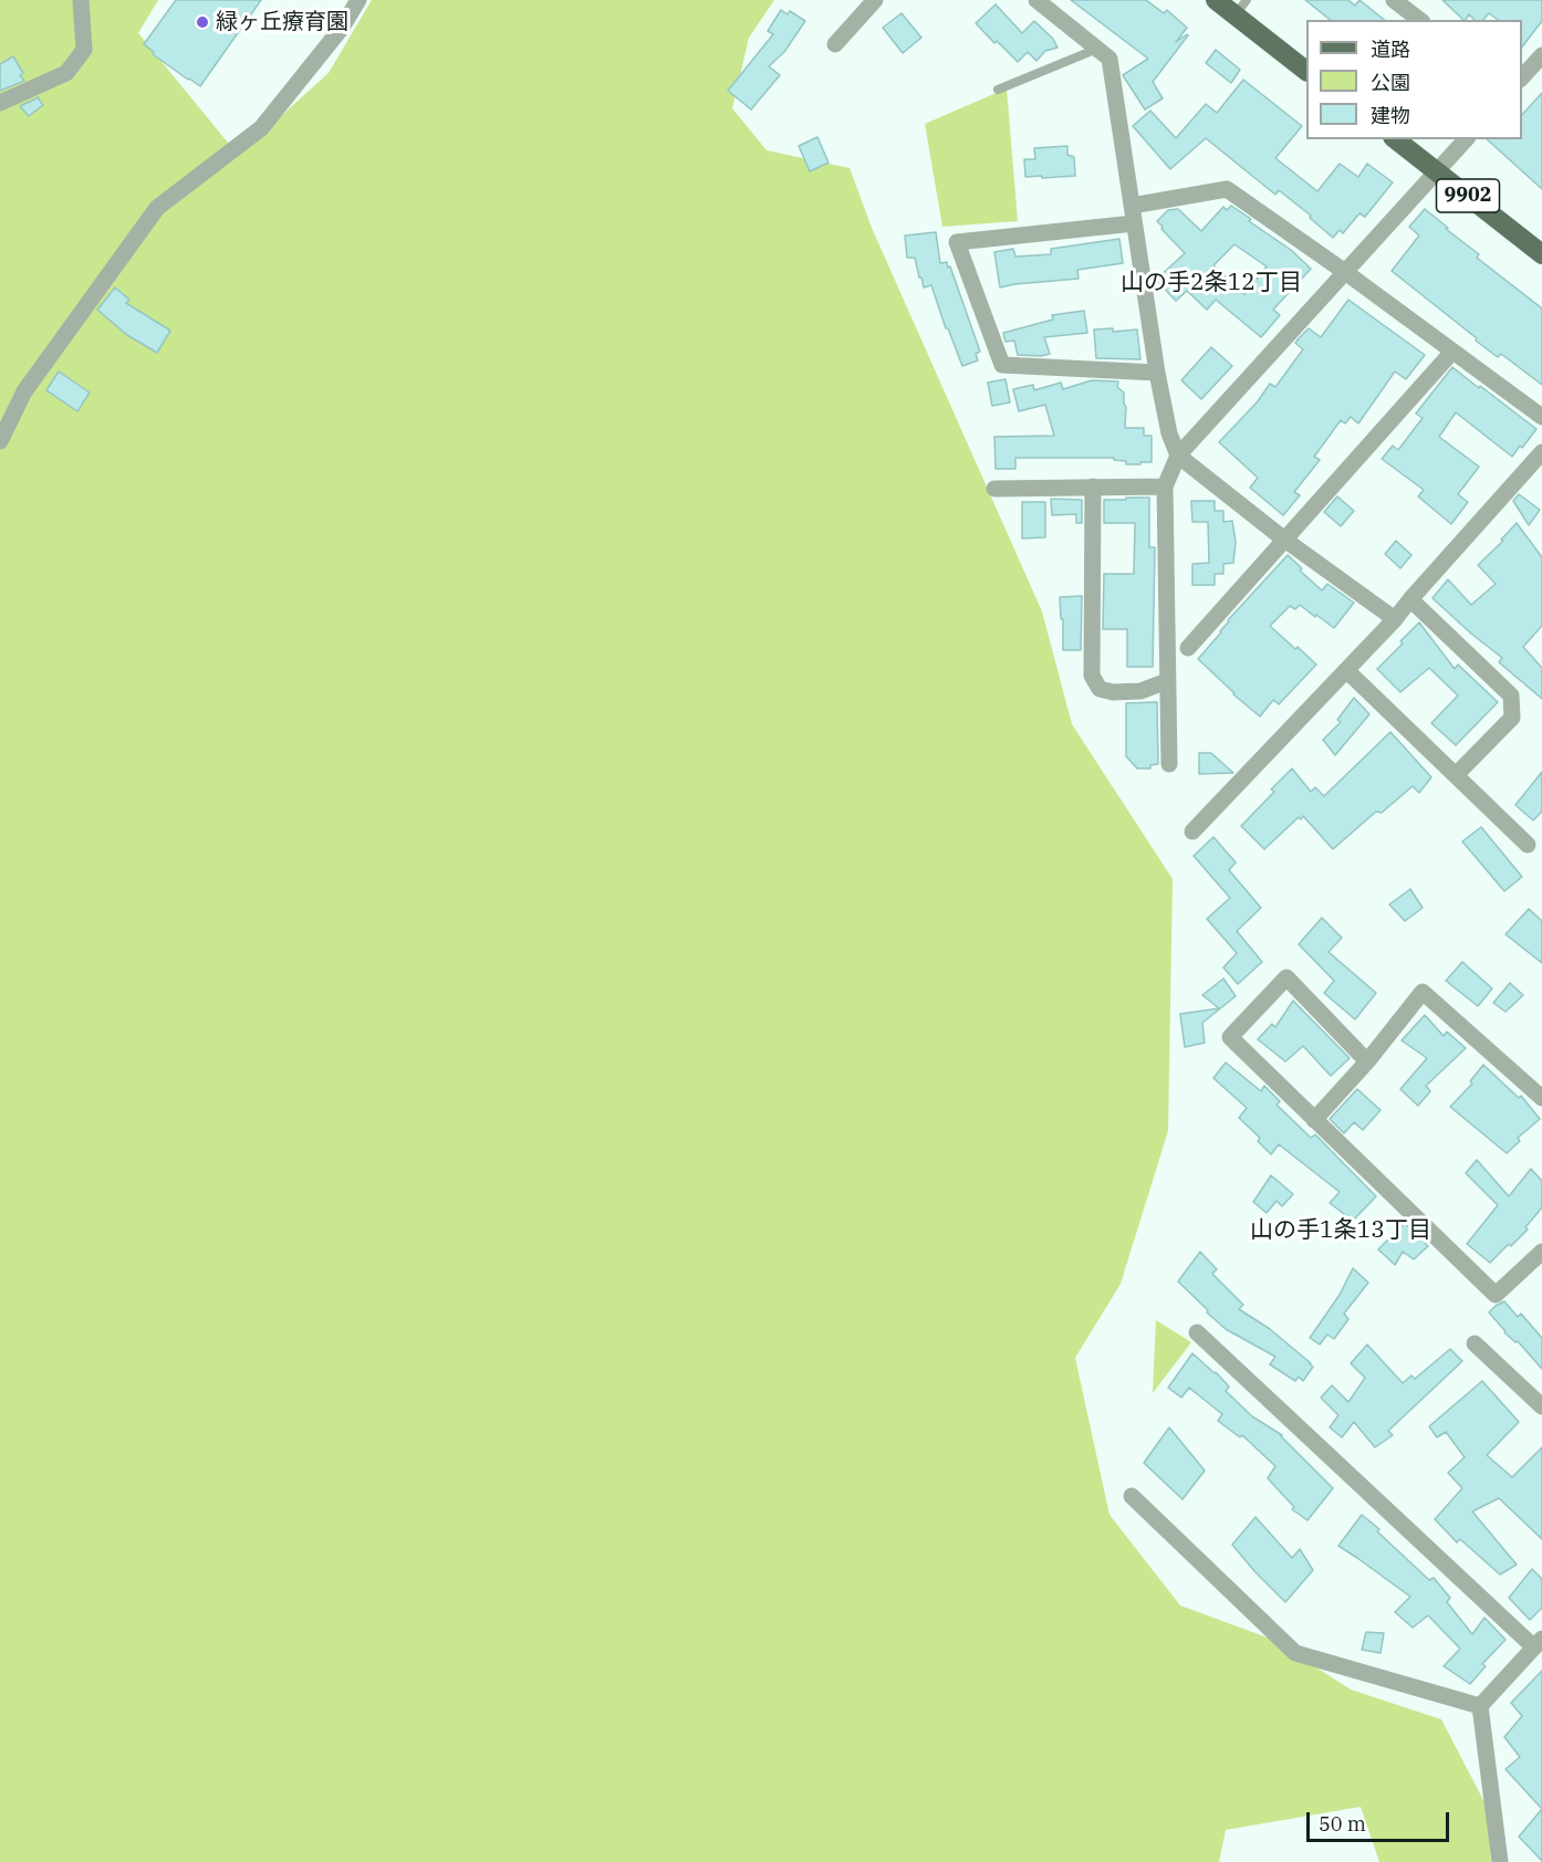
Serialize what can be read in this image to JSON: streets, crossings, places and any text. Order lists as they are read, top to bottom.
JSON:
{
  "streets": {
    "main road": ["9902"]
  },
  "districts": ["山の手2条12丁目", "山の手1条13丁目"],
  "places": ["緑ヶ丘療育園"],
  "legend": ["道路", "公園", "建物"],
  "scale_bar": "50 m"
}
